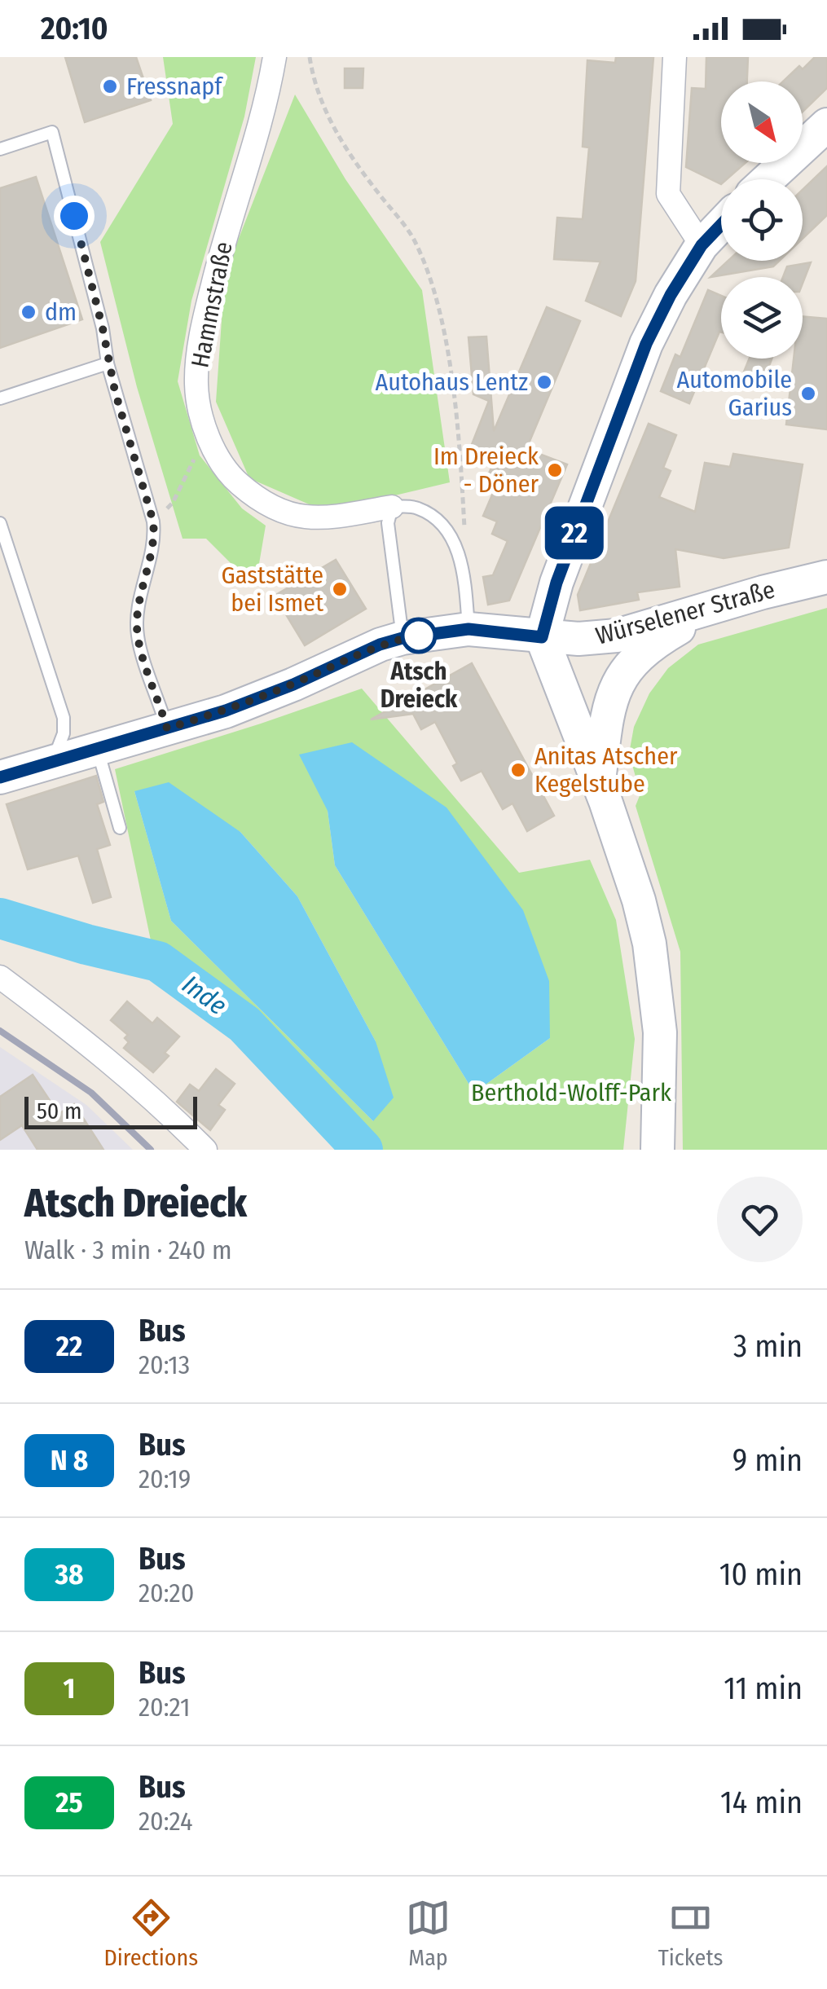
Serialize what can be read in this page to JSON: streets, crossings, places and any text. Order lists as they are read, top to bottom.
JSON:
{
  "streets": {
    "main road": ["Würselener Straße"],
    "street": ["Hammstraße"]
  },
  "water": ["Inde"],
  "parks": ["Berthold-Wolff-Park"],
  "places": [
    "Fressnapf",
    "dm",
    "Autohaus Lentz",
    "Automobile Garius",
    "Im Dreieck - Döner",
    "Gaststätte bei Ismet",
    "Atsch Dreieck",
    "Anitas Atscher Kegelstube"
  ],
  "lines": ["bus line 22"],
  "scale_bar": "50 m",
  "north": "bottom right",
  "page": {
    "status": "20:10",
    "on_map": "22",
    "scale": "50 m",
    "heading": ["Atsch Dreieck", "Walk · 3 min · 240 m"],
    "list": [
      {
        "mark": "22",
        "name": "Bus",
        "note": "20:13",
        "value": "3 min"
      },
      {
        "mark": "N 8",
        "name": "Bus",
        "note": "20:19",
        "value": "9 min"
      },
      {
        "mark": "38",
        "name": "Bus",
        "note": "20:20",
        "value": "10 min"
      },
      {
        "mark": "1",
        "name": "Bus",
        "note": "20:21",
        "value": "11 min"
      },
      {
        "mark": "25",
        "name": "Bus",
        "note": "20:24",
        "value": "14 min"
      }
    ],
    "tabs": ["Directions", "Map", "Tickets"]
  }
}
